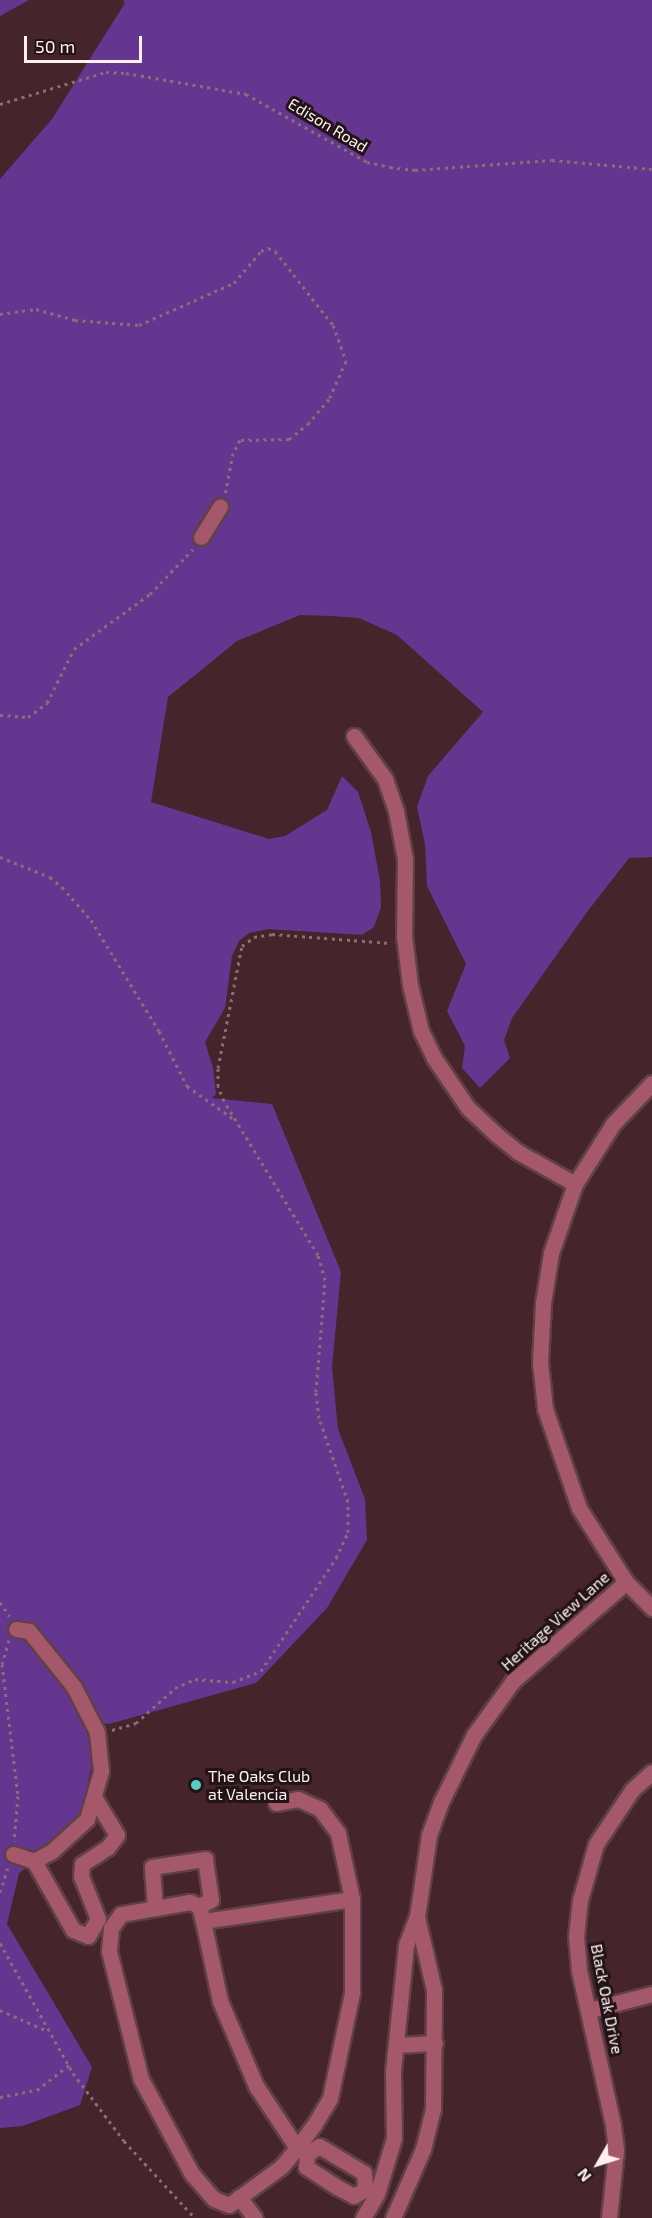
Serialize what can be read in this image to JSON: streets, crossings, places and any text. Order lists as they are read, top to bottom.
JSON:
{
  "streets": {
    "street": ["Heritage View Lane", "Black Oak Drive"],
    "path": ["Edison Road"]
  },
  "places": ["The Oaks Club at Valencia"],
  "scale_bar": "50 m",
  "north": "bottom left"
}
